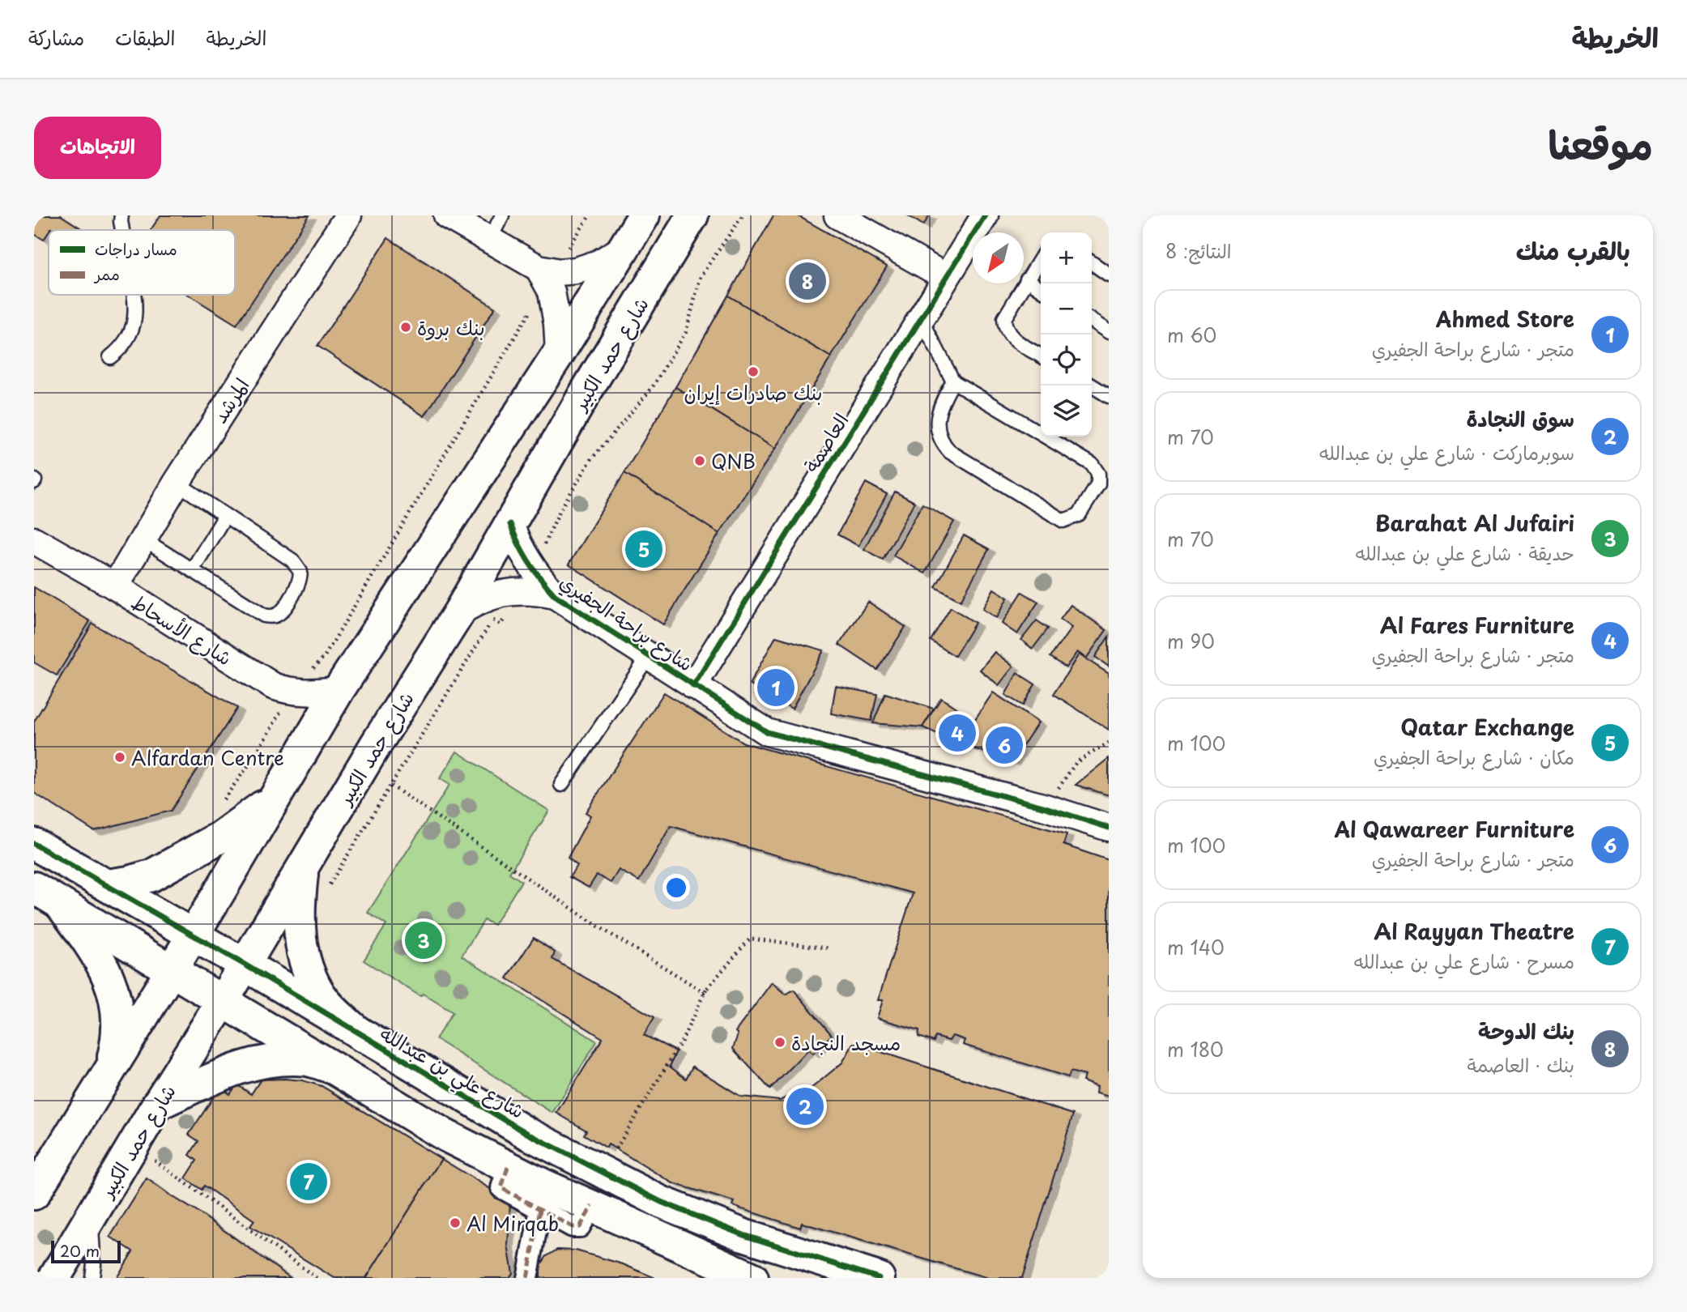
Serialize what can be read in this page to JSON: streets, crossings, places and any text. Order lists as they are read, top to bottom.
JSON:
{
  "streets": {
    "main road": ["شارع حمد الكبير", "شارع علي بن عبدالله"],
    "street": [
      "المرشد",
      "العاصمة",
      "شارع براحة الجفيري",
      "شارع الأسحاط"
    ]
  },
  "crossings": [
    ["شارع حمد الكبير", "شارع براحة الجفيري"],
    ["شارع حمد الكبير", "شارع علي بن عبدالله"],
    ["المرشد", "شارع الأسحاط"],
    ["العاصمة", "شارع براحة الجفيري"]
  ],
  "places": [
    "بنك بروة",
    "بنك صادرات إيران",
    "QNB",
    "Alfardan Centre",
    "مسجد النجادة",
    "Al Mirqab"
  ],
  "legend": ["مسار دراجات", "ممر"],
  "scale_bar": "20 m",
  "north": "bottom left",
  "page": {
    "header": "الخريطة",
    "nav": ["الخريطة", "الطبقات", "مشاركة"],
    "title": "موقعنا",
    "buttons": "الاتجاهات",
    "heading": ["بالقرب منك", "النتائج: 8"],
    "map_buttons": ["+", "−"],
    "pins": [
      "8",
      "5",
      "1",
      "4",
      "6",
      "3",
      "2",
      "7"
    ],
    "list": [
      {
        "mark": "1",
        "name": "Ahmed Store",
        "note": "متجر · شارع براحة الجفيري",
        "value": "60 m"
      },
      {
        "mark": "2",
        "name": "سوق النجادة",
        "note": "سوبرماركت · شارع علي بن عبدالله",
        "value": "70 m"
      },
      {
        "mark": "3",
        "name": "Barahat Al Jufairi",
        "note": "حديقة · شارع علي بن عبدالله",
        "value": "70 m"
      },
      {
        "mark": "4",
        "name": "Al Fares Furniture",
        "note": "متجر · شارع براحة الجفيري",
        "value": "90 m"
      },
      {
        "mark": "5",
        "name": "Qatar Exchange",
        "note": "مكان · شارع براحة الجفيري",
        "value": "100 m"
      },
      {
        "mark": "6",
        "name": "Al Qawareer Furniture",
        "note": "متجر · شارع براحة الجفيري",
        "value": "100 m"
      },
      {
        "mark": "7",
        "name": "Al Rayyan Theatre",
        "note": "مسرح · شارع علي بن عبدالله",
        "value": "140 m"
      },
      {
        "mark": "8",
        "name": "بنك الدوحة",
        "note": "بنك · العاصمة",
        "value": "180 m"
      }
    ],
    "scale": "20 m"
  }
}
